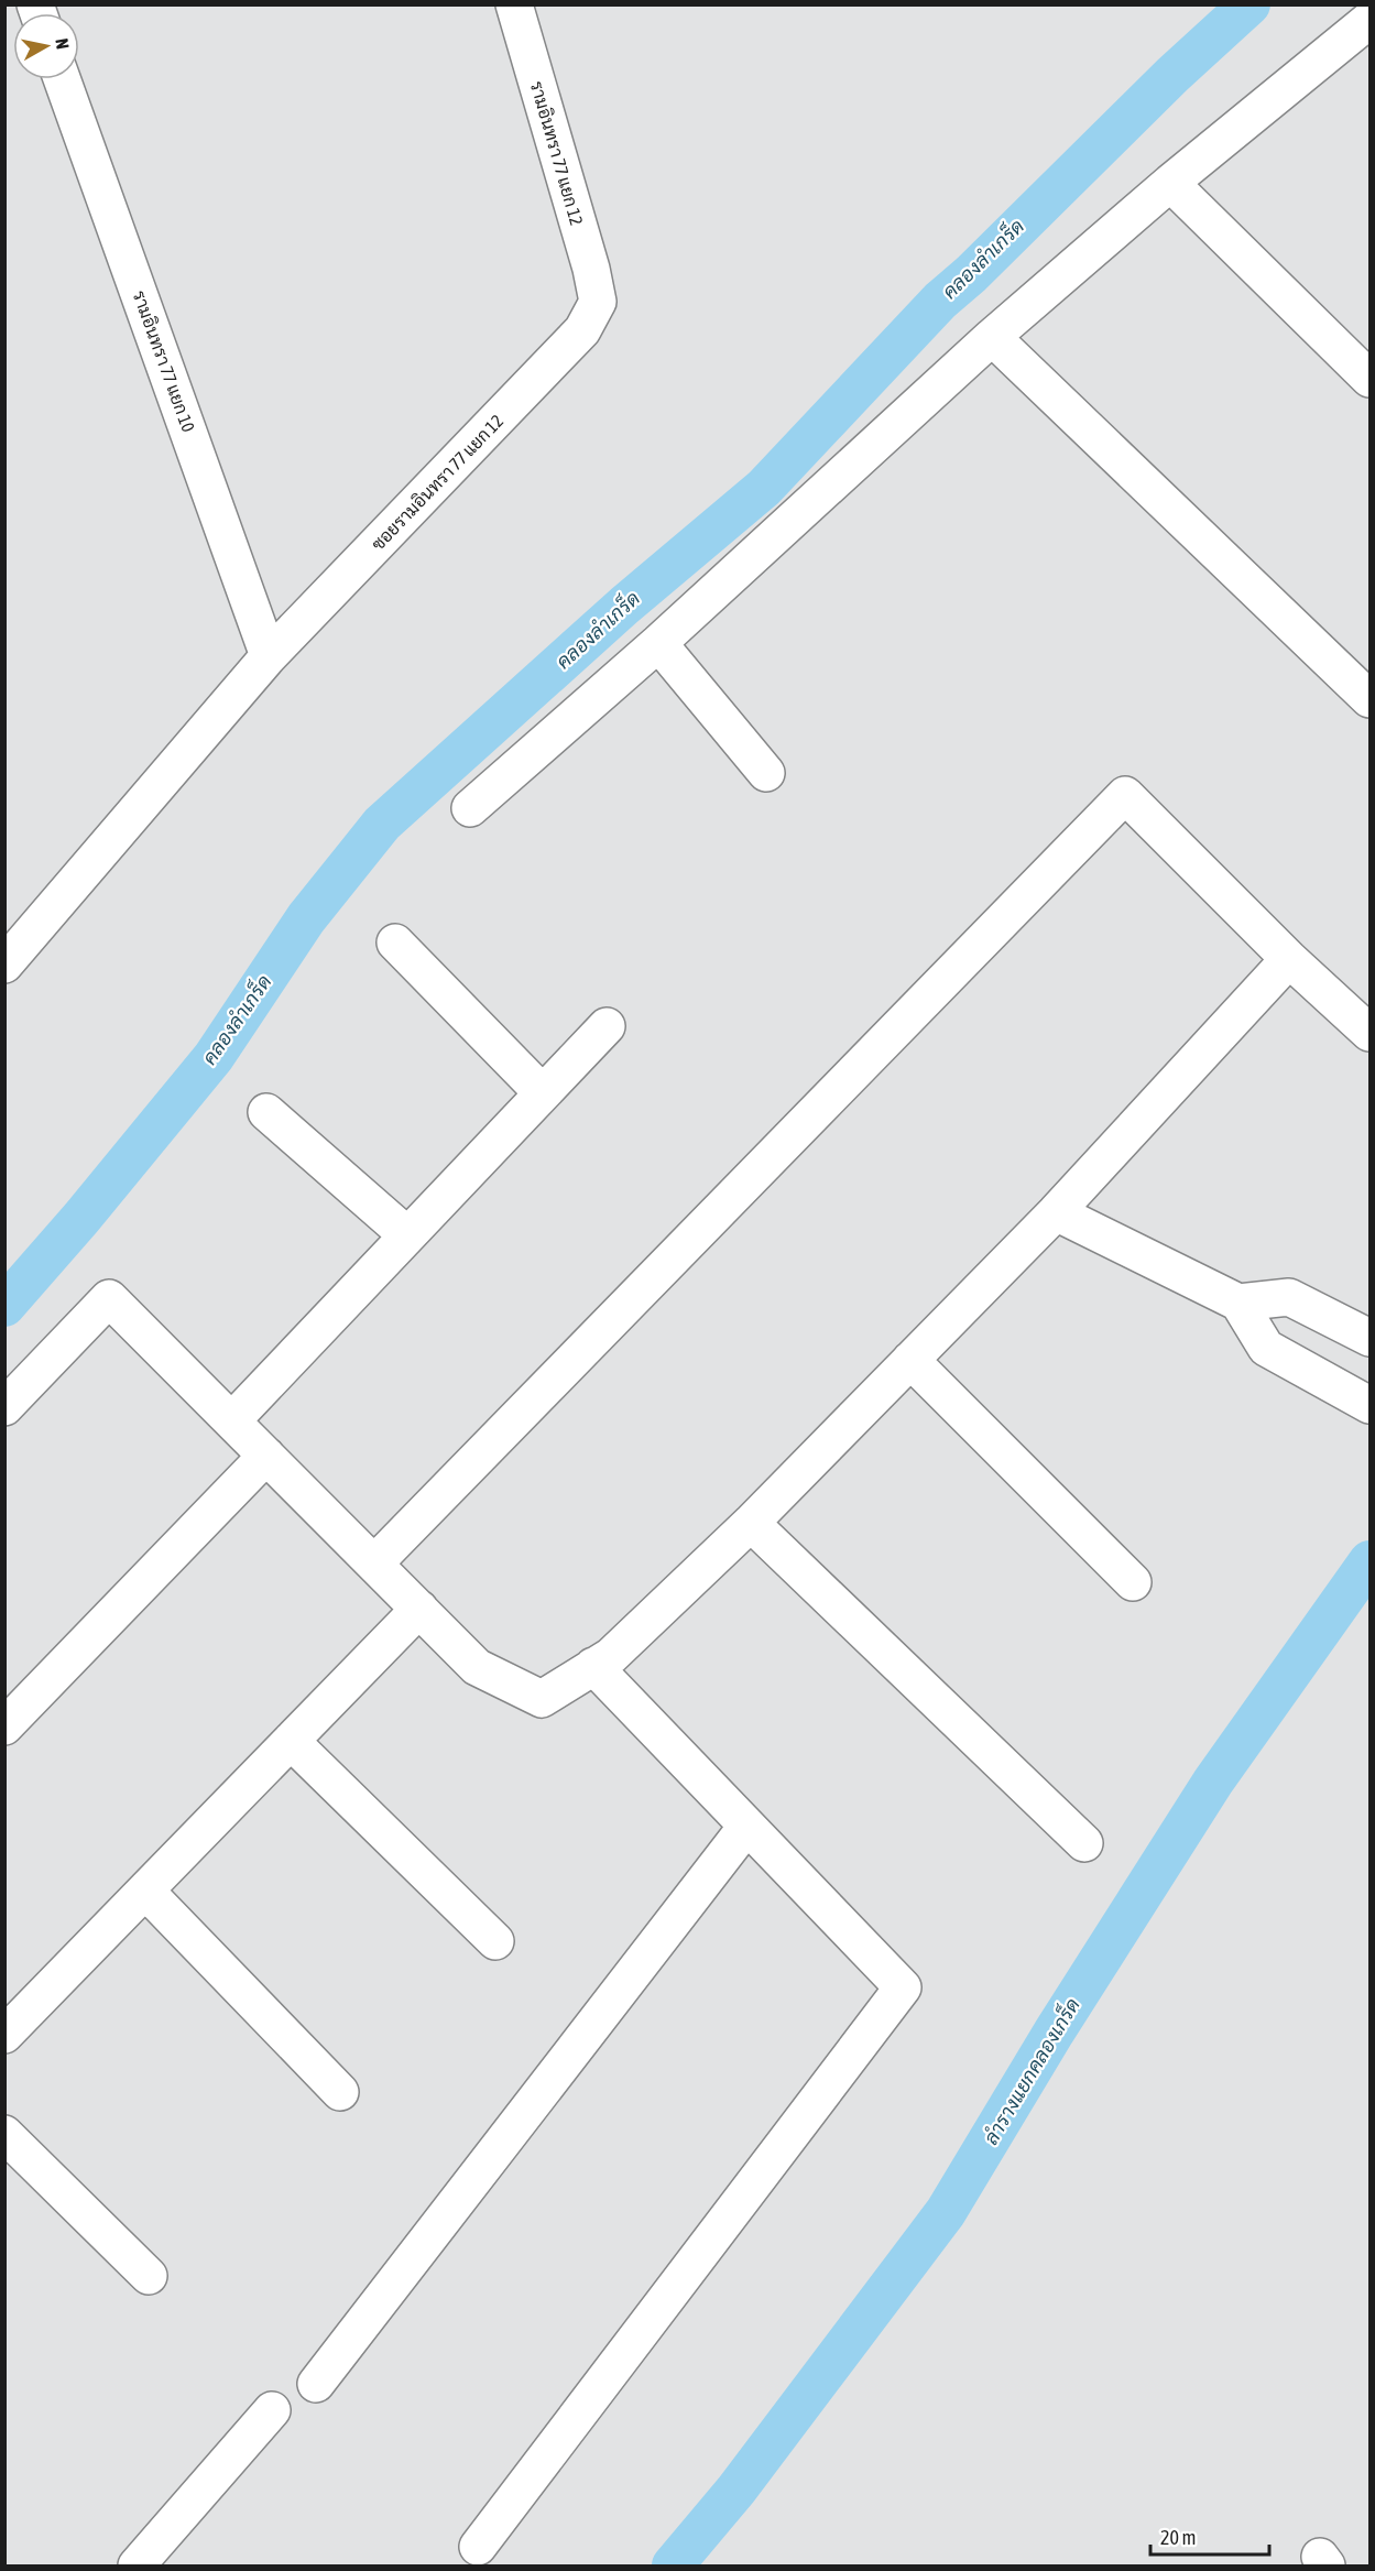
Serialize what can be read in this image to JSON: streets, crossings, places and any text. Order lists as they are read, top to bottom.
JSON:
{
  "streets": {
    "street": ["รามอินทรา 77 แยก 12", "รามอินทรา 77 แยก 10", "ซอยรามอินทรา 77 แยก 12"]
  },
  "crossings": [
    ["รามอินทรา 77 แยก 12", "ซอยรามอินทรา 77 แยก 12"],
    ["รามอินทรา 77 แยก 10", "ซอยรามอินทรา 77 แยก 12"]
  ],
  "water": ["คลองลำเกร็ด", "ลำรางแยกคลองเกร็ด"],
  "scale_bar": "20 m",
  "north": "right"
}
